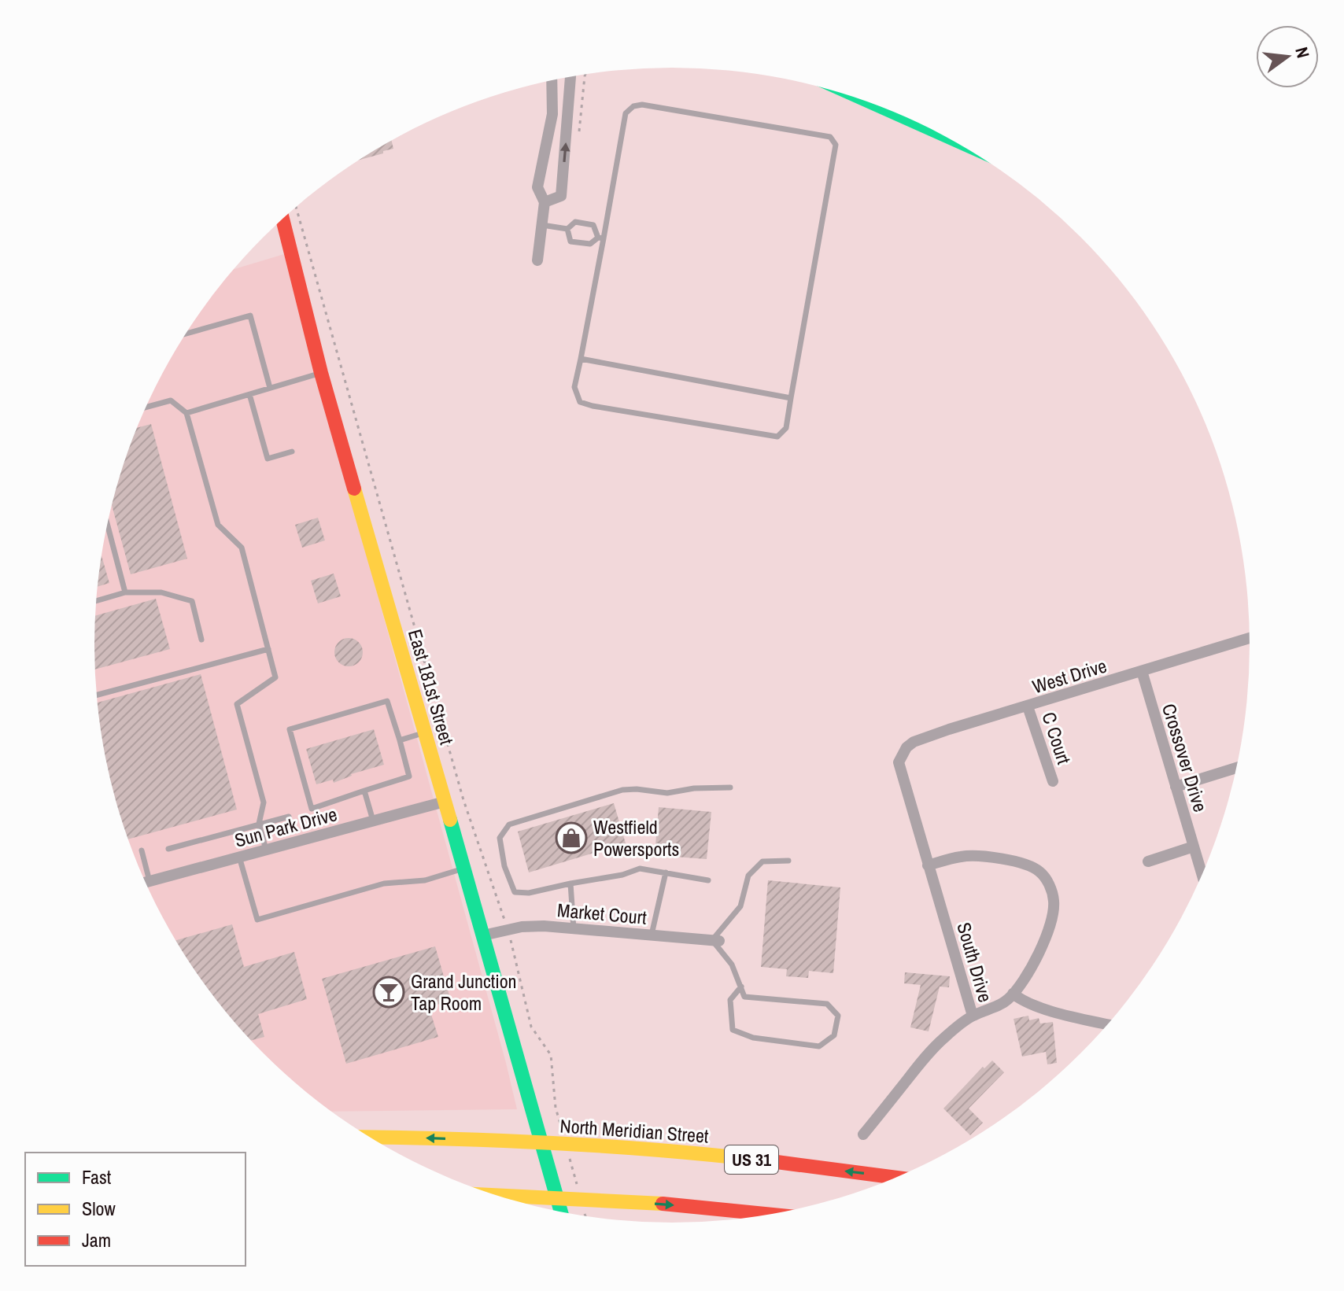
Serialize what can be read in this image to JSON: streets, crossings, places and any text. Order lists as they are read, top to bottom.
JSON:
{
  "streets": {
    "main road": ["East 181st Street", "North Meridian Street", "US 31"],
    "street": [
      "West Drive",
      "C Court",
      "Crossover Drive",
      "Sun Park Drive",
      "Market Court",
      "South Drive"
    ]
  },
  "crossings": [
    ["West Drive", "C Court"],
    ["West Drive", "Crossover Drive"],
    ["West Drive", "South Drive"],
    ["East 181st Street", "Sun Park Drive"],
    ["East 181st Street", "Market Court"]
  ],
  "places": {
    "shop": ["Westfield Powersports"],
    "bar": ["Grand Junction Tap Room"]
  },
  "legend": ["Fast", "Slow", "Jam"],
  "north": "right"
}
